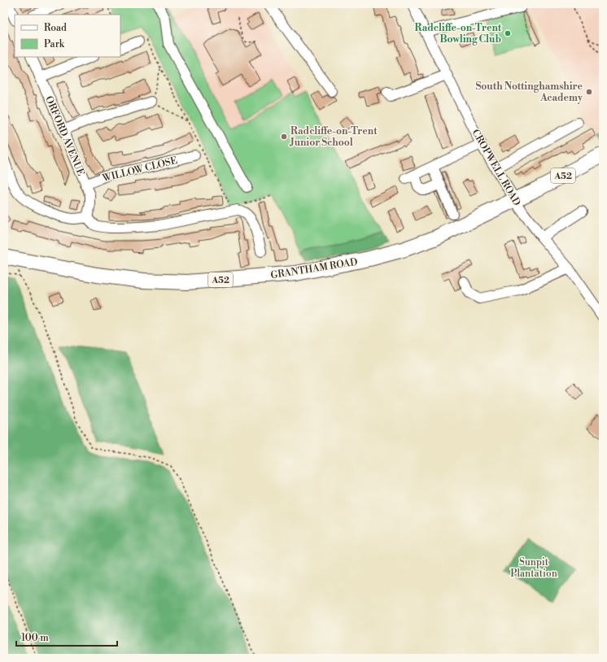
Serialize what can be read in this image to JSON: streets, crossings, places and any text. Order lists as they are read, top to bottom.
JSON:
{
  "streets": {
    "highway": ["A52", "GRANTHAM ROAD"],
    "street": ["ORFORD AVENUE", "CROPWELL ROAD", "WILLOW CLOSE"]
  },
  "crossings": [
    ["ORFORD AVENUE", "WILLOW CLOSE"],
    ["CROPWELL ROAD", "GRANTHAM ROAD"]
  ],
  "parks": ["Sunpit Plantation"],
  "places": ["Radcliffe-on-Trent Bowling Club", "South Nottinghamshire Academy", "Radcliffe-on-Trent Junior School"],
  "legend": ["Road", "Park"],
  "scale_bar": "100 m"
}
